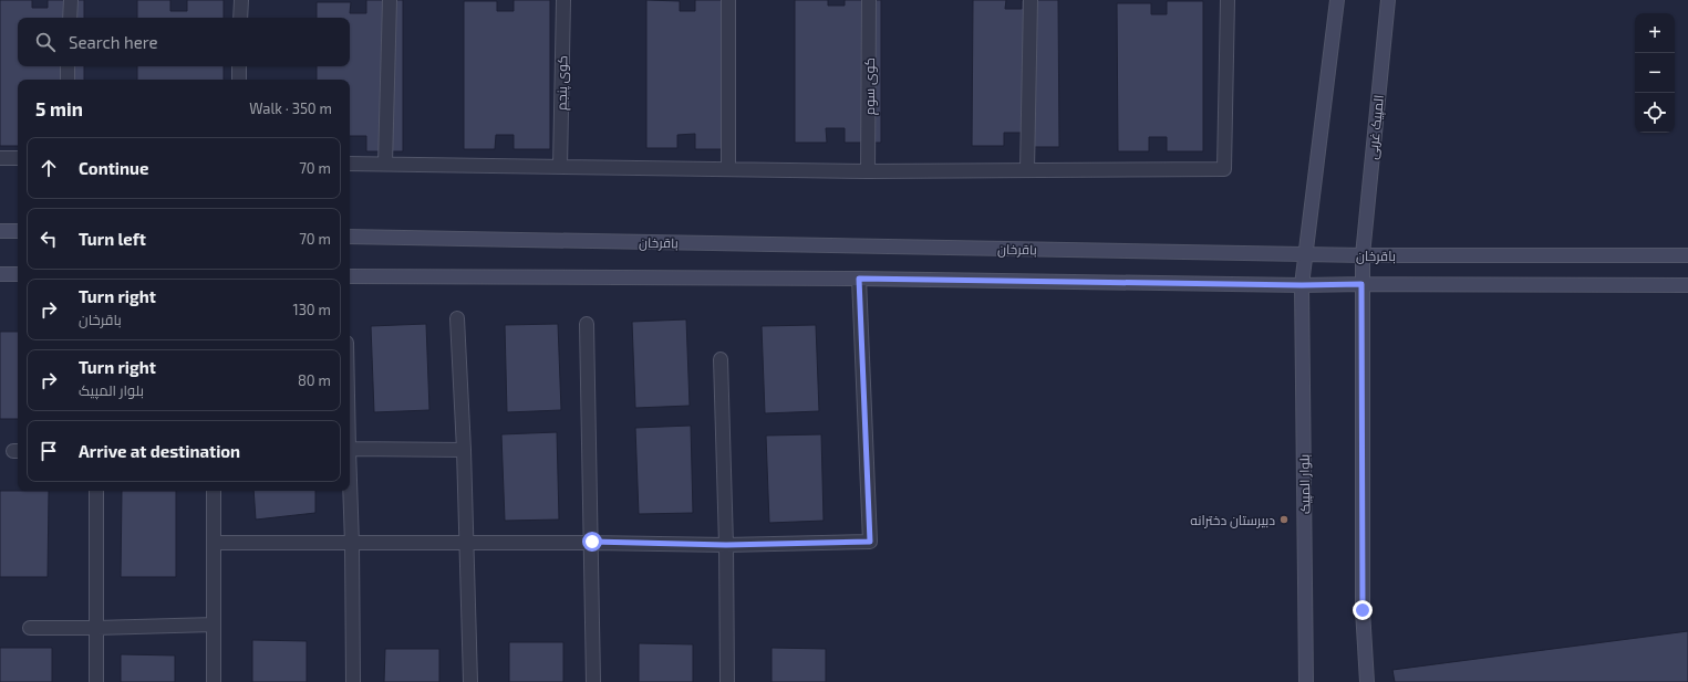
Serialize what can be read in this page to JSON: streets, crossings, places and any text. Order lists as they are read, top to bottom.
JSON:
{
  "streets": {
    "street": [
      "کوی پنجم",
      "کوی سوم",
      "المپیک غربی",
      "باقرخان",
      "بلوار المپیک"
    ]
  },
  "crossings": [
    ["المپیک غربی", "باقرخان"],
    ["باقرخان", "بلوار المپیک"]
  ],
  "places": ["دبیرستان دخترانه"],
  "page": {
    "map_buttons": ["+", "−"],
    "search": "Search here",
    "heading": ["5 min", "Walk · 350 m"],
    "list": [
      ["Continue", "70 m"],
      ["Turn left", "70 m"],
      ["Turn right", "باقرخان", "130 m"],
      ["Turn right", "بلوار المپیک", "80 m"],
      "Arrive at destination"
    ]
  }
}
